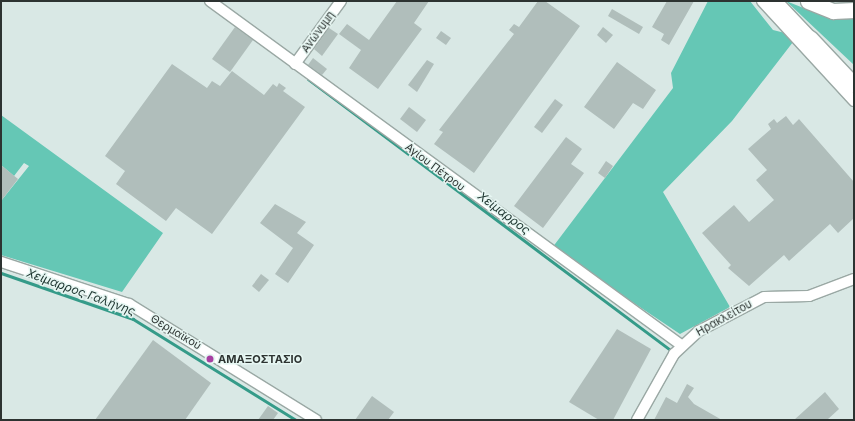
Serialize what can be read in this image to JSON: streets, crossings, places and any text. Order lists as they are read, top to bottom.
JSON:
{
  "streets": {
    "street": [
      "Ανώνυμη",
      "Αγίου Πέτρου",
      "Ηρακλείτου",
      "Θερμαϊκού"
    ]
  },
  "crossings": [
    ["Ανώνυμη", "Αγίου Πέτρου"],
    ["Αγίου Πέτρου", "Ηρακλείτου"]
  ],
  "water": ["Χείμαρρος", "Χείμαρρος Γαλήνης"],
  "places": ["ΑΜΑΞΟΣΤΑΣΙΟ"]
}
